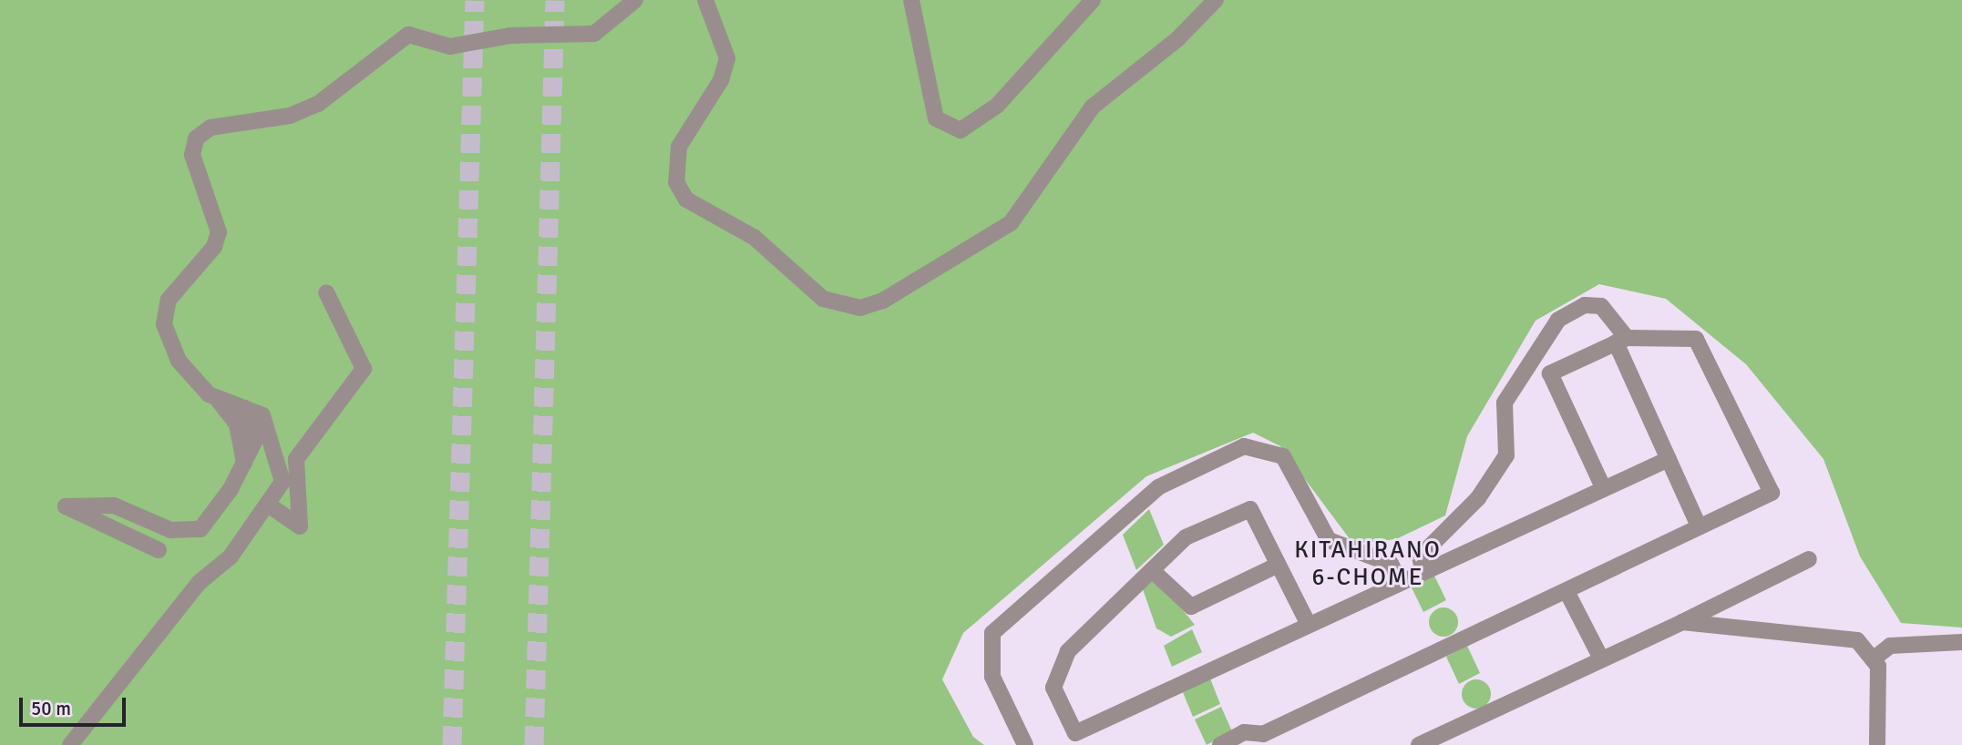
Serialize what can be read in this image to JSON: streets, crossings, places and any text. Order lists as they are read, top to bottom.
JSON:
{
  "districts": ["KITAHIRANO 6-CHOME"],
  "scale_bar": "50 m"
}
